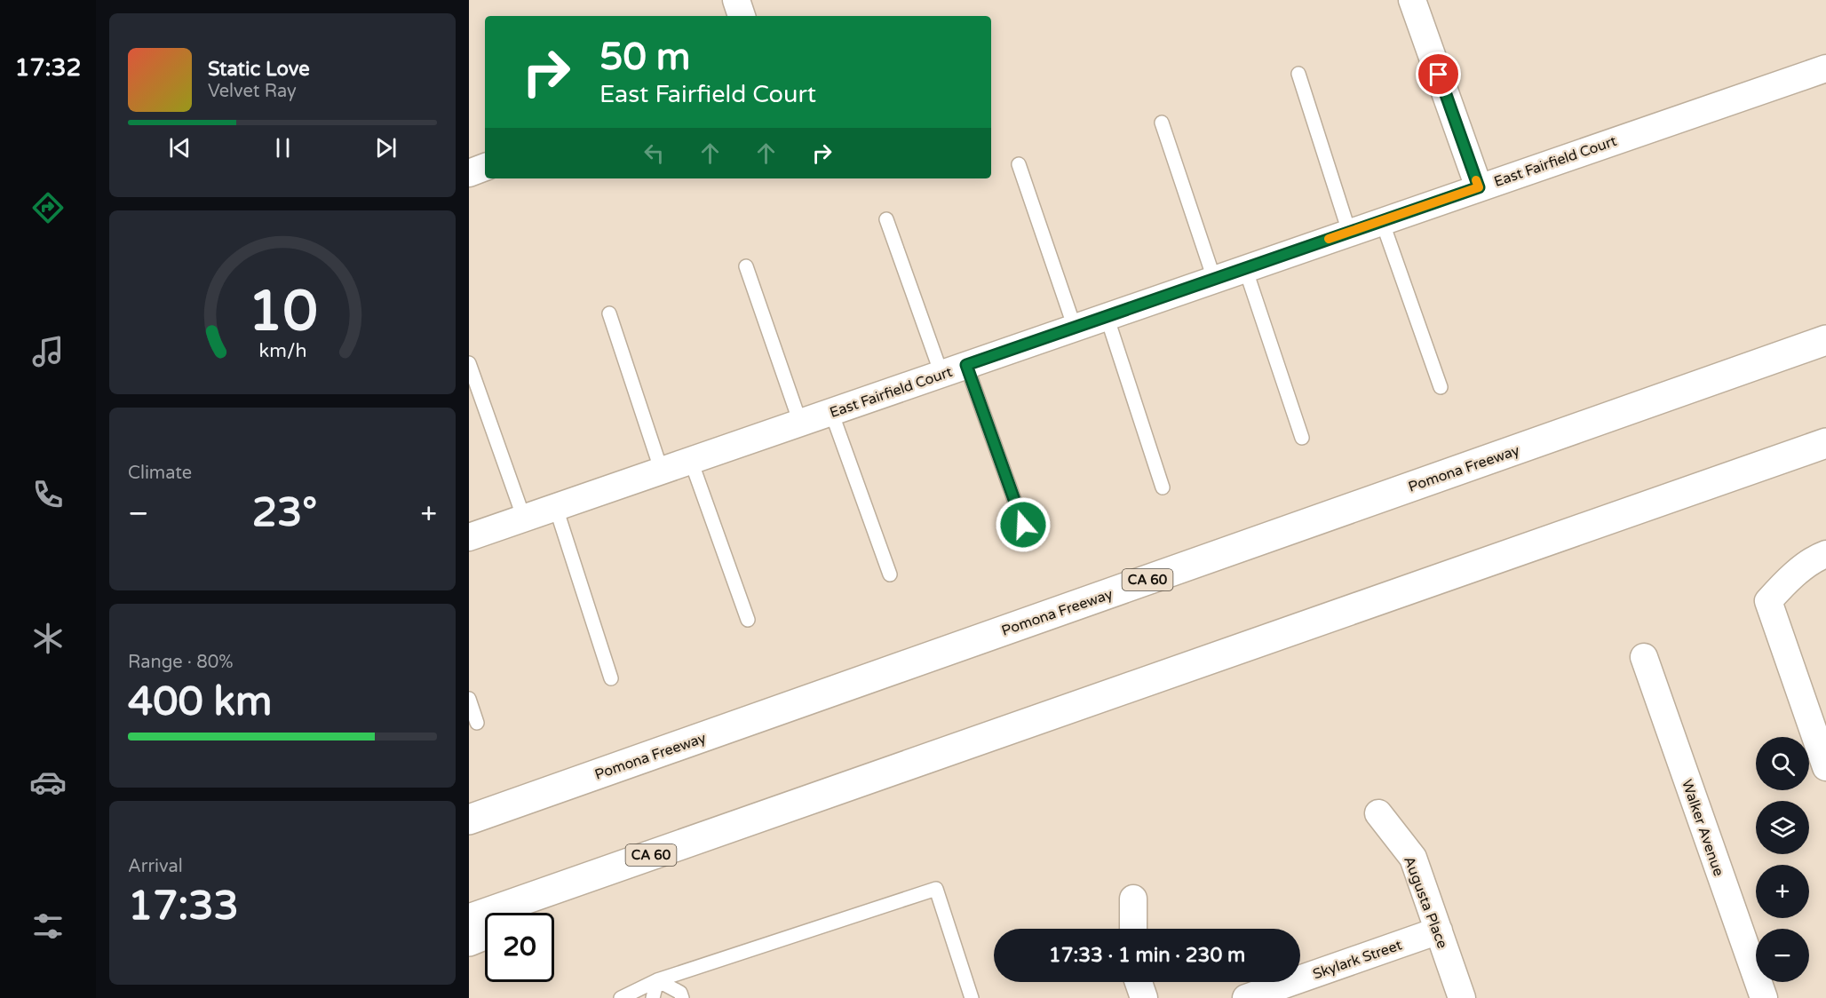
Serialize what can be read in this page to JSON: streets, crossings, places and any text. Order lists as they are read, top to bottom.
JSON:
{
  "streets": {
    "highway": ["Pomona Freeway", "CA 60"],
    "street": [
      "East Fairfield Court",
      "Walker Avenue",
      "Augusta Place",
      "Skylark Street"
    ]
  },
  "crossings": [
    ["Augusta Place", "Skylark Street"]
  ],
  "page": {
    "tabs": "17:32",
    "turn": ["50 m", "East Fairfield Court"],
    "song": ["Static Love", "Velvet Ray"],
    "tile": [
      "Climate",
      ["Range · 80%", "400 km"],
      ["Arrival", "17:33"]
    ],
    "heat": ["−", "23°", "+"],
    "map_buttons": ["+", "−"],
    "limit": "20",
    "trip": "17:33 · 1 min · 230 m",
    "gauge": ["10", "km/h"]
  }
}
